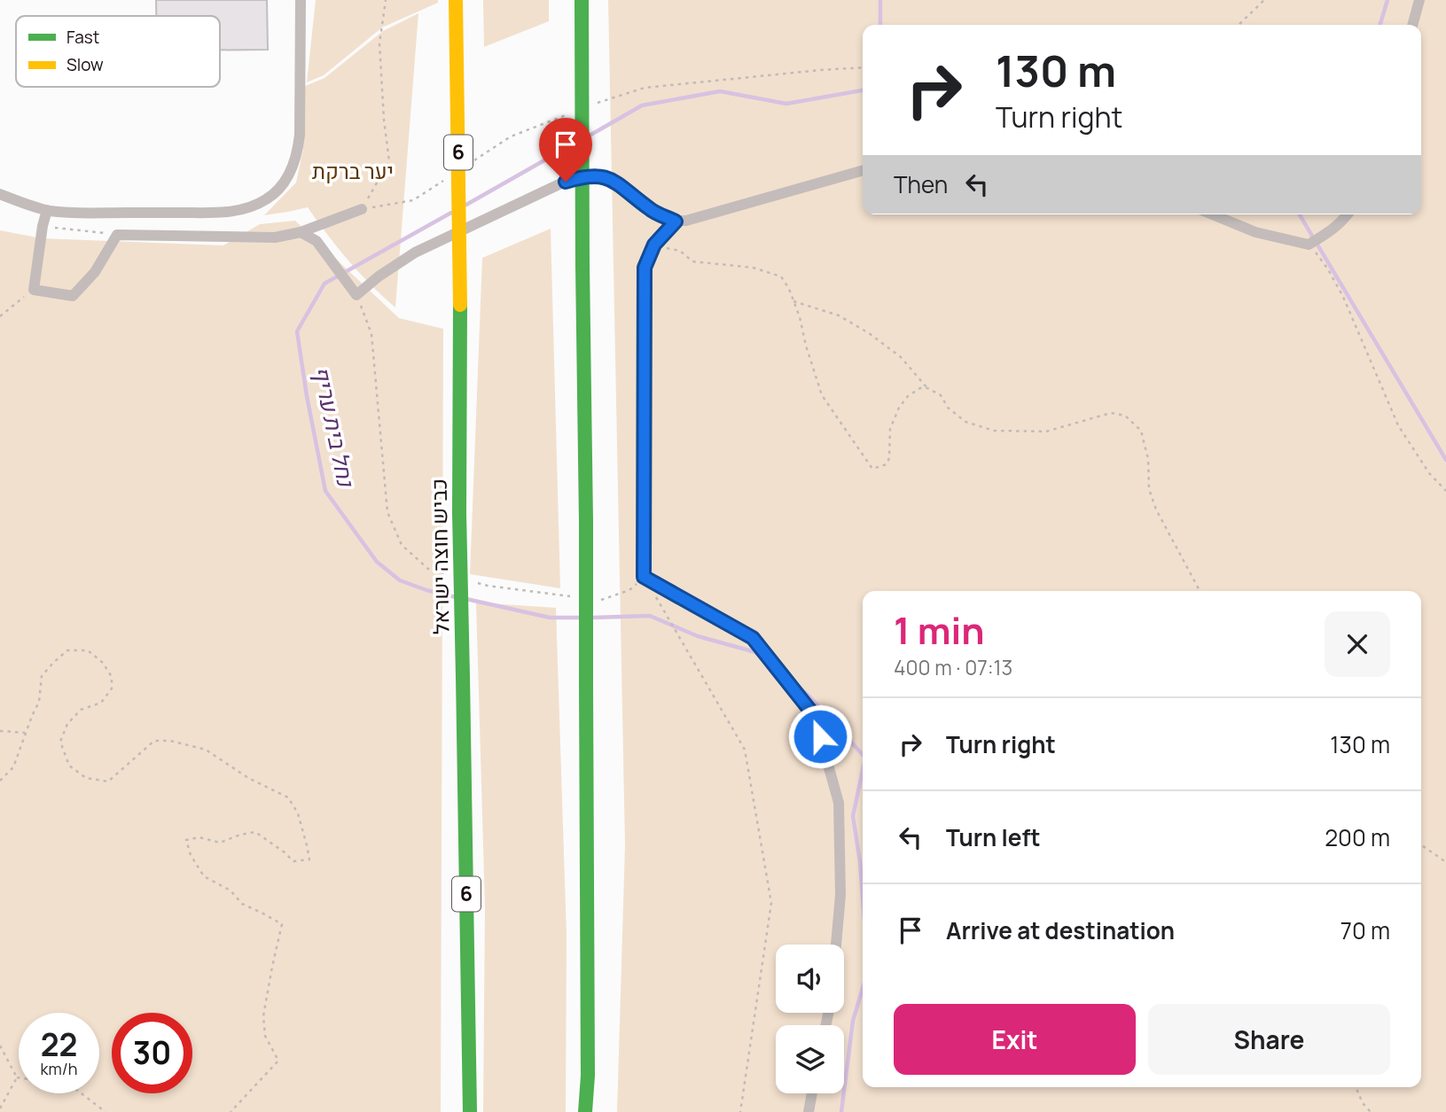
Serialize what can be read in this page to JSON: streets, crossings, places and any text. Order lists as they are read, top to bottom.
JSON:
{
  "streets": {
    "highway": ["6", "כביש חוצה ישראל"]
  },
  "water": ["נחל בית עריף"],
  "parks": ["יער ברקת"],
  "legend": ["Fast", "Slow"],
  "page": {
    "turn": ["130 m", "Turn right"],
    "then": "Then",
    "heading": ["1 min", "400 m · 07:13"],
    "list": [
      {
        "name": "Turn right",
        "value": "130 m"
      },
      {
        "name": "Turn left",
        "value": "200 m"
      },
      {
        "name": "Arrive at destination",
        "value": "70 m"
      }
    ],
    "buttons": ["Exit", "Share"],
    "speed": "22 km/h",
    "limit": "30"
  }
}
